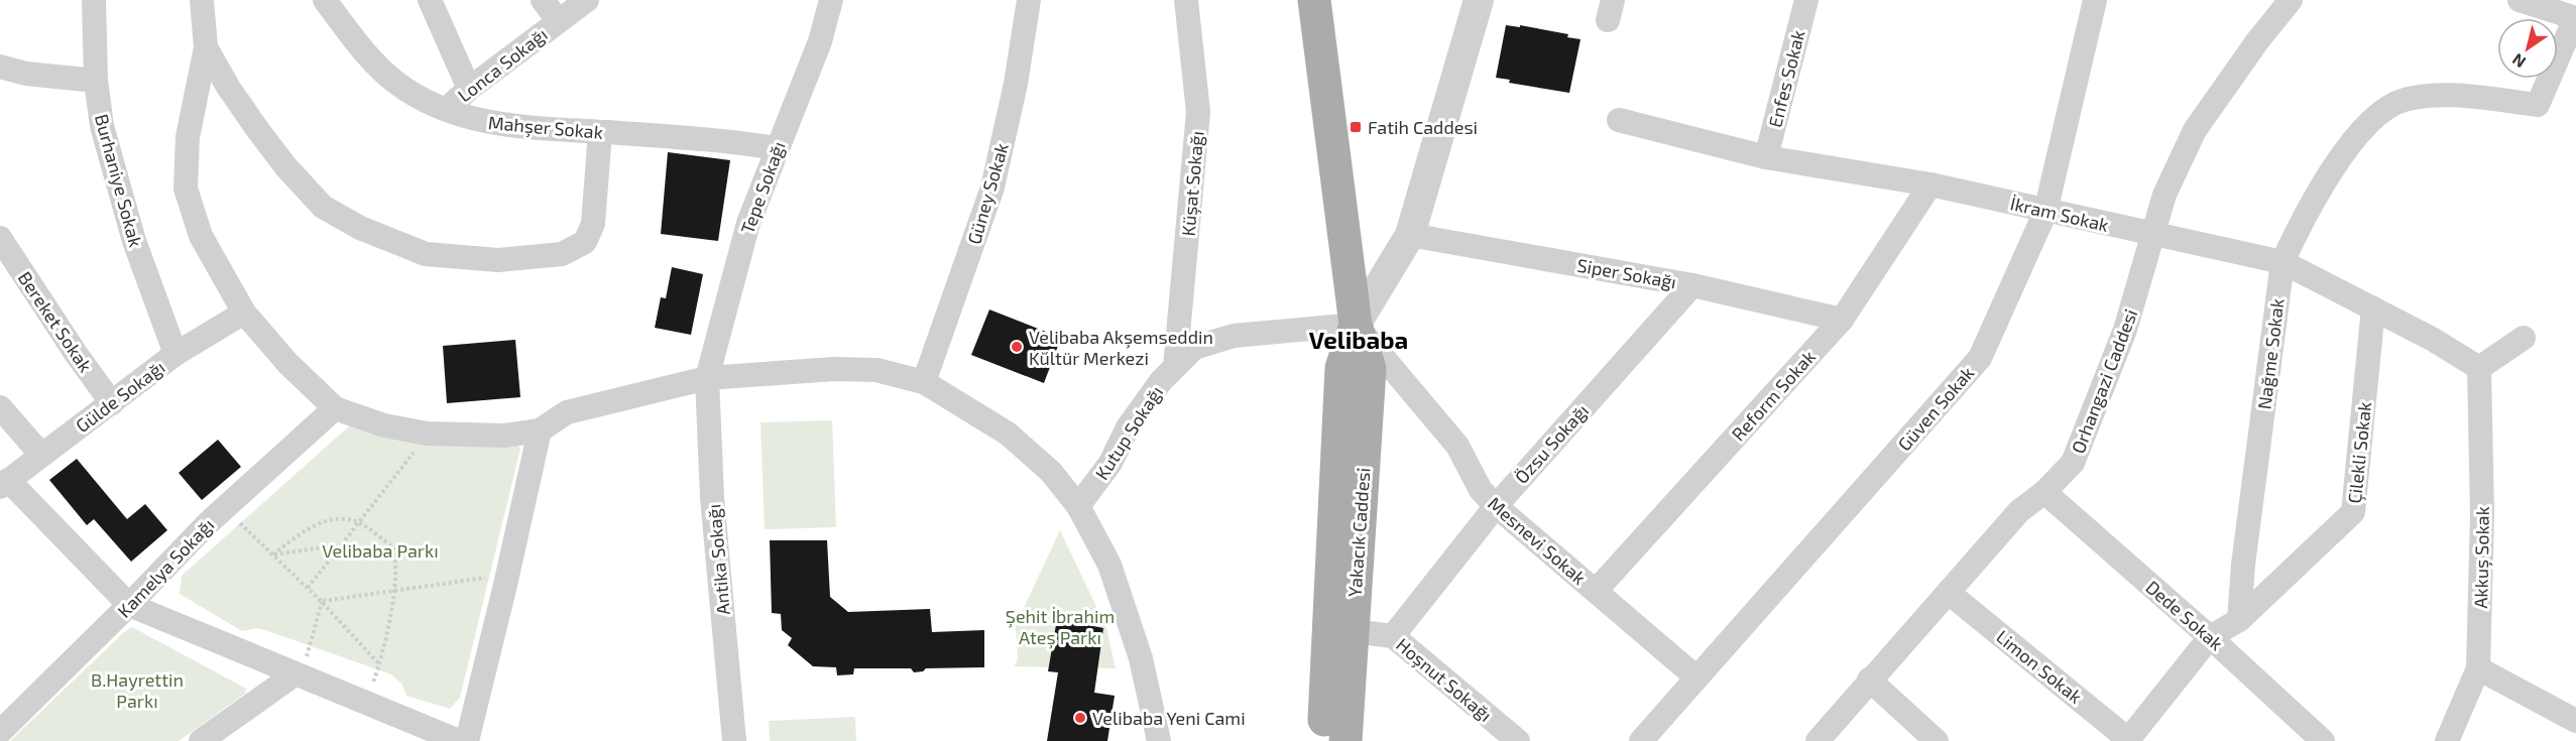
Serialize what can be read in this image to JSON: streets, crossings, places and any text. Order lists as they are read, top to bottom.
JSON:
{
  "streets": {
    "main road": ["Yakacık Caddesi"],
    "street": [
      "Lonca Sokağı",
      "Enfes Sokak",
      "Mahşer Sokak",
      "Burhaniye Sokak",
      "Küşat Sokağı",
      "Tepe Sokağı",
      "Güney Sokak",
      "İkram Sokak",
      "Siper Sokağı",
      "Bereket Sokak",
      "Nağme Sokak",
      "Orhangazi Caddesi",
      "Reform Sokak",
      "Gülde Sokağı",
      "Güven Sokak",
      "Kutup Sokağı",
      "Özsu Sokağı",
      "Çilekli Sokak",
      "Mesnevi Sokak",
      "Akkuş Sokak",
      "Antika Sokağı",
      "Kamelya Sokağı",
      "Dede Sokak",
      "Limon Sokak",
      "Hoşnut Sokağı"
    ]
  },
  "crossings": [
    ["Lonca Sokağı", "Mahşer Sokak"],
    ["Enfes Sokak", "İkram Sokak"],
    ["Mahşer Sokak", "Tepe Sokağı"],
    ["Burhaniye Sokak", "Gülde Sokağı"],
    ["Küşat Sokağı", "Kutup Sokağı"],
    ["Tepe Sokağı", "Antika Sokağı"],
    ["İkram Sokak", "Nağme Sokak"],
    ["İkram Sokak", "Orhangazi Caddesi"],
    ["İkram Sokak", "Reform Sokak"],
    ["İkram Sokak", "Güven Sokak"],
    ["İkram Sokak", "Çilekli Sokak"],
    ["İkram Sokak", "Akkuş Sokak"],
    ["Siper Sokağı", "Reform Sokak"],
    ["Siper Sokağı", "Özsu Sokağı"],
    ["Bereket Sokak", "Gülde Sokağı"],
    ["Nağme Sokak", "Çilekli Sokak"],
    ["Orhangazi Caddesi", "Dede Sokak"],
    ["Orhangazi Caddesi", "Limon Sokak"],
    ["Reform Sokak", "Mesnevi Sokak"],
    ["Güven Sokak", "Mesnevi Sokak"],
    ["Kutup Sokağı", "Yakacık Caddesi"],
    ["Kutup Sokağı", "Mesnevi Sokak"],
    ["Özsu Sokağı", "Mesnevi Sokak"],
    ["Özsu Sokağı", "Hoşnut Sokağı"],
    ["Yakacık Caddesi", "Mesnevi Sokak"],
    ["Yakacık Caddesi", "Hoşnut Sokağı"]
  ],
  "districts": ["Velibaba"],
  "parks": ["Velibaba Parkı", "Şehit İbrahim Ateş Parkı", "B.Hayrettin Parkı"],
  "places": {
    "transit": ["Fatih Caddesi"],
    "other": ["Velibaba Akşemseddin Kültür Merkezi", "Velibaba Yeni Cami"]
  },
  "north": "bottom left"
}
